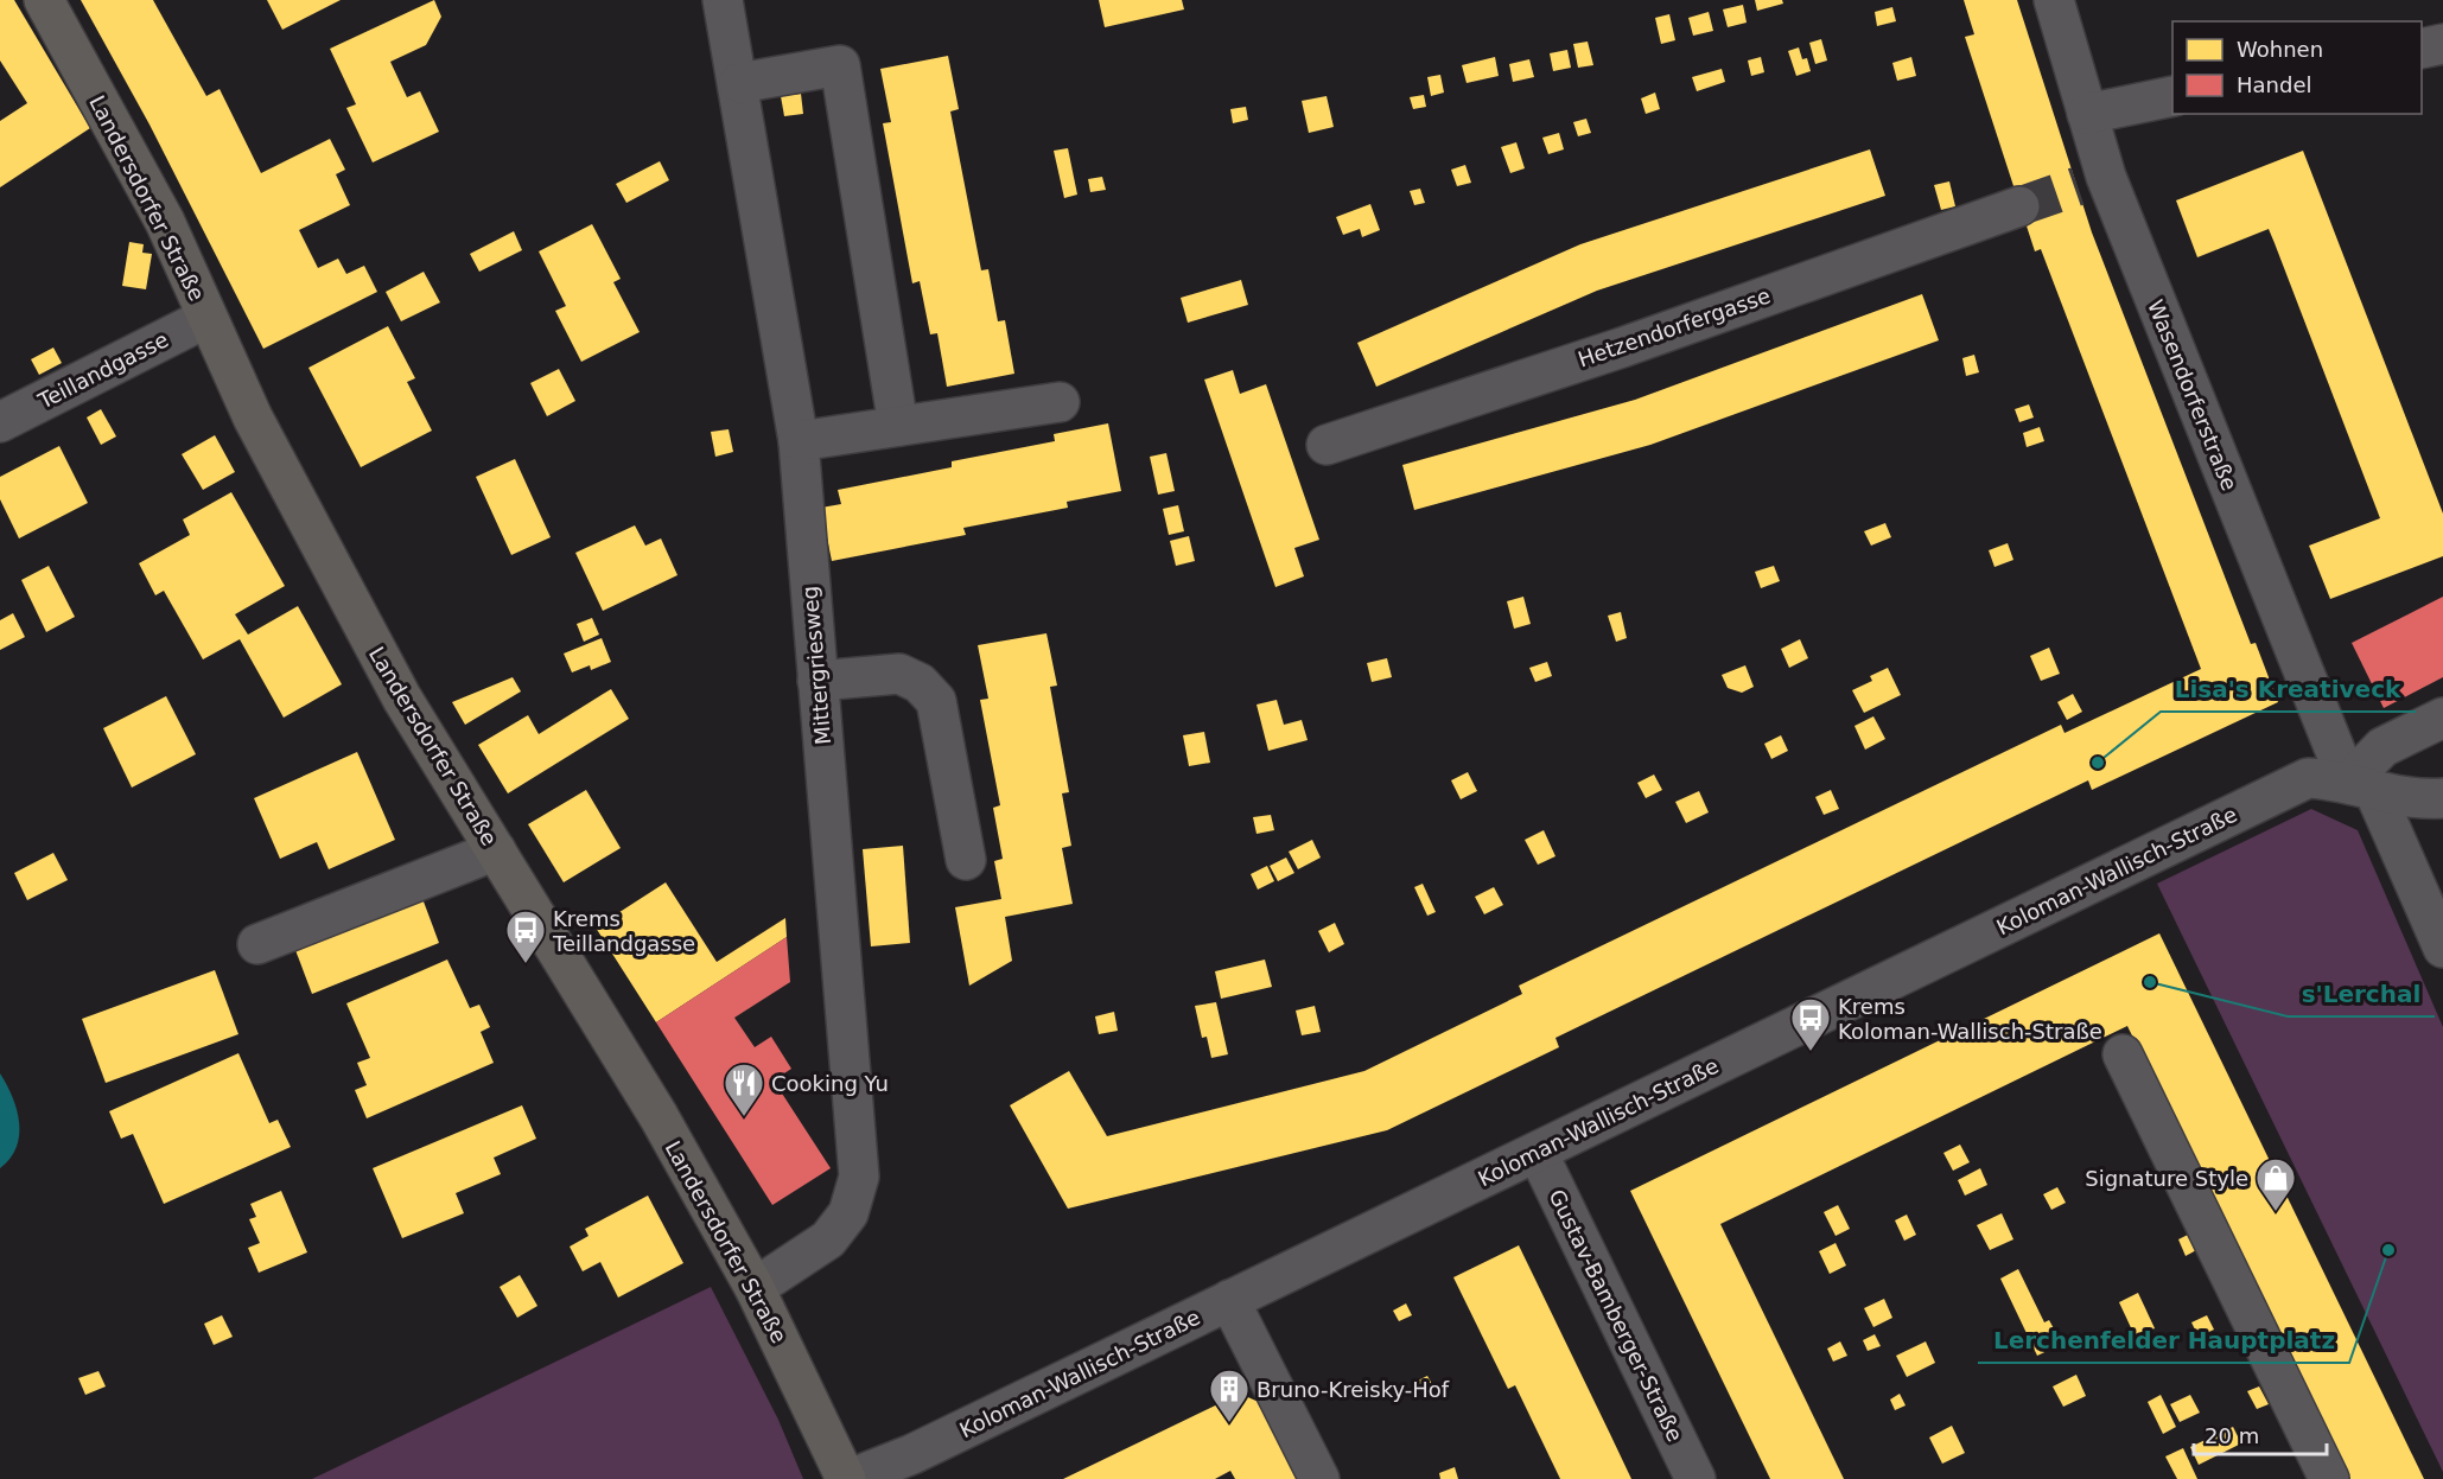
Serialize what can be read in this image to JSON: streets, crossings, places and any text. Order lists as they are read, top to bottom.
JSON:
{
  "streets": {
    "main road": ["Landersdorfer Straße"],
    "street": [
      "Hetzendorfergasse",
      "Teillandgasse",
      "Wasendorferstraße",
      "Mittergriesweg",
      "Koloman-Wallisch-Straße",
      "Gustav-Bamberger-Straße"
    ]
  },
  "crossings": [
    ["Landersdorfer Straße", "Teillandgasse"],
    ["Landersdorfer Straße", "Mittergriesweg"],
    ["Landersdorfer Straße", "Koloman-Wallisch-Straße"],
    ["Wasendorferstraße", "Koloman-Wallisch-Straße"],
    ["Koloman-Wallisch-Straße", "Gustav-Bamberger-Straße"]
  ],
  "places": {
    "other": ["Lisa's Kreativeck", "s'Lerchal", "Lerchenfelder Hauptplatz"],
    "bus stop": ["Krems Teillandgasse", "Krems Koloman-Wallisch-Straße"],
    "restaurant": ["Cooking Yu"],
    "shop": ["Signature Style"],
    "building": ["Bruno-Kreisky-Hof"]
  },
  "legend": ["Wohnen", "Handel"],
  "scale_bar": "20 m"
}
